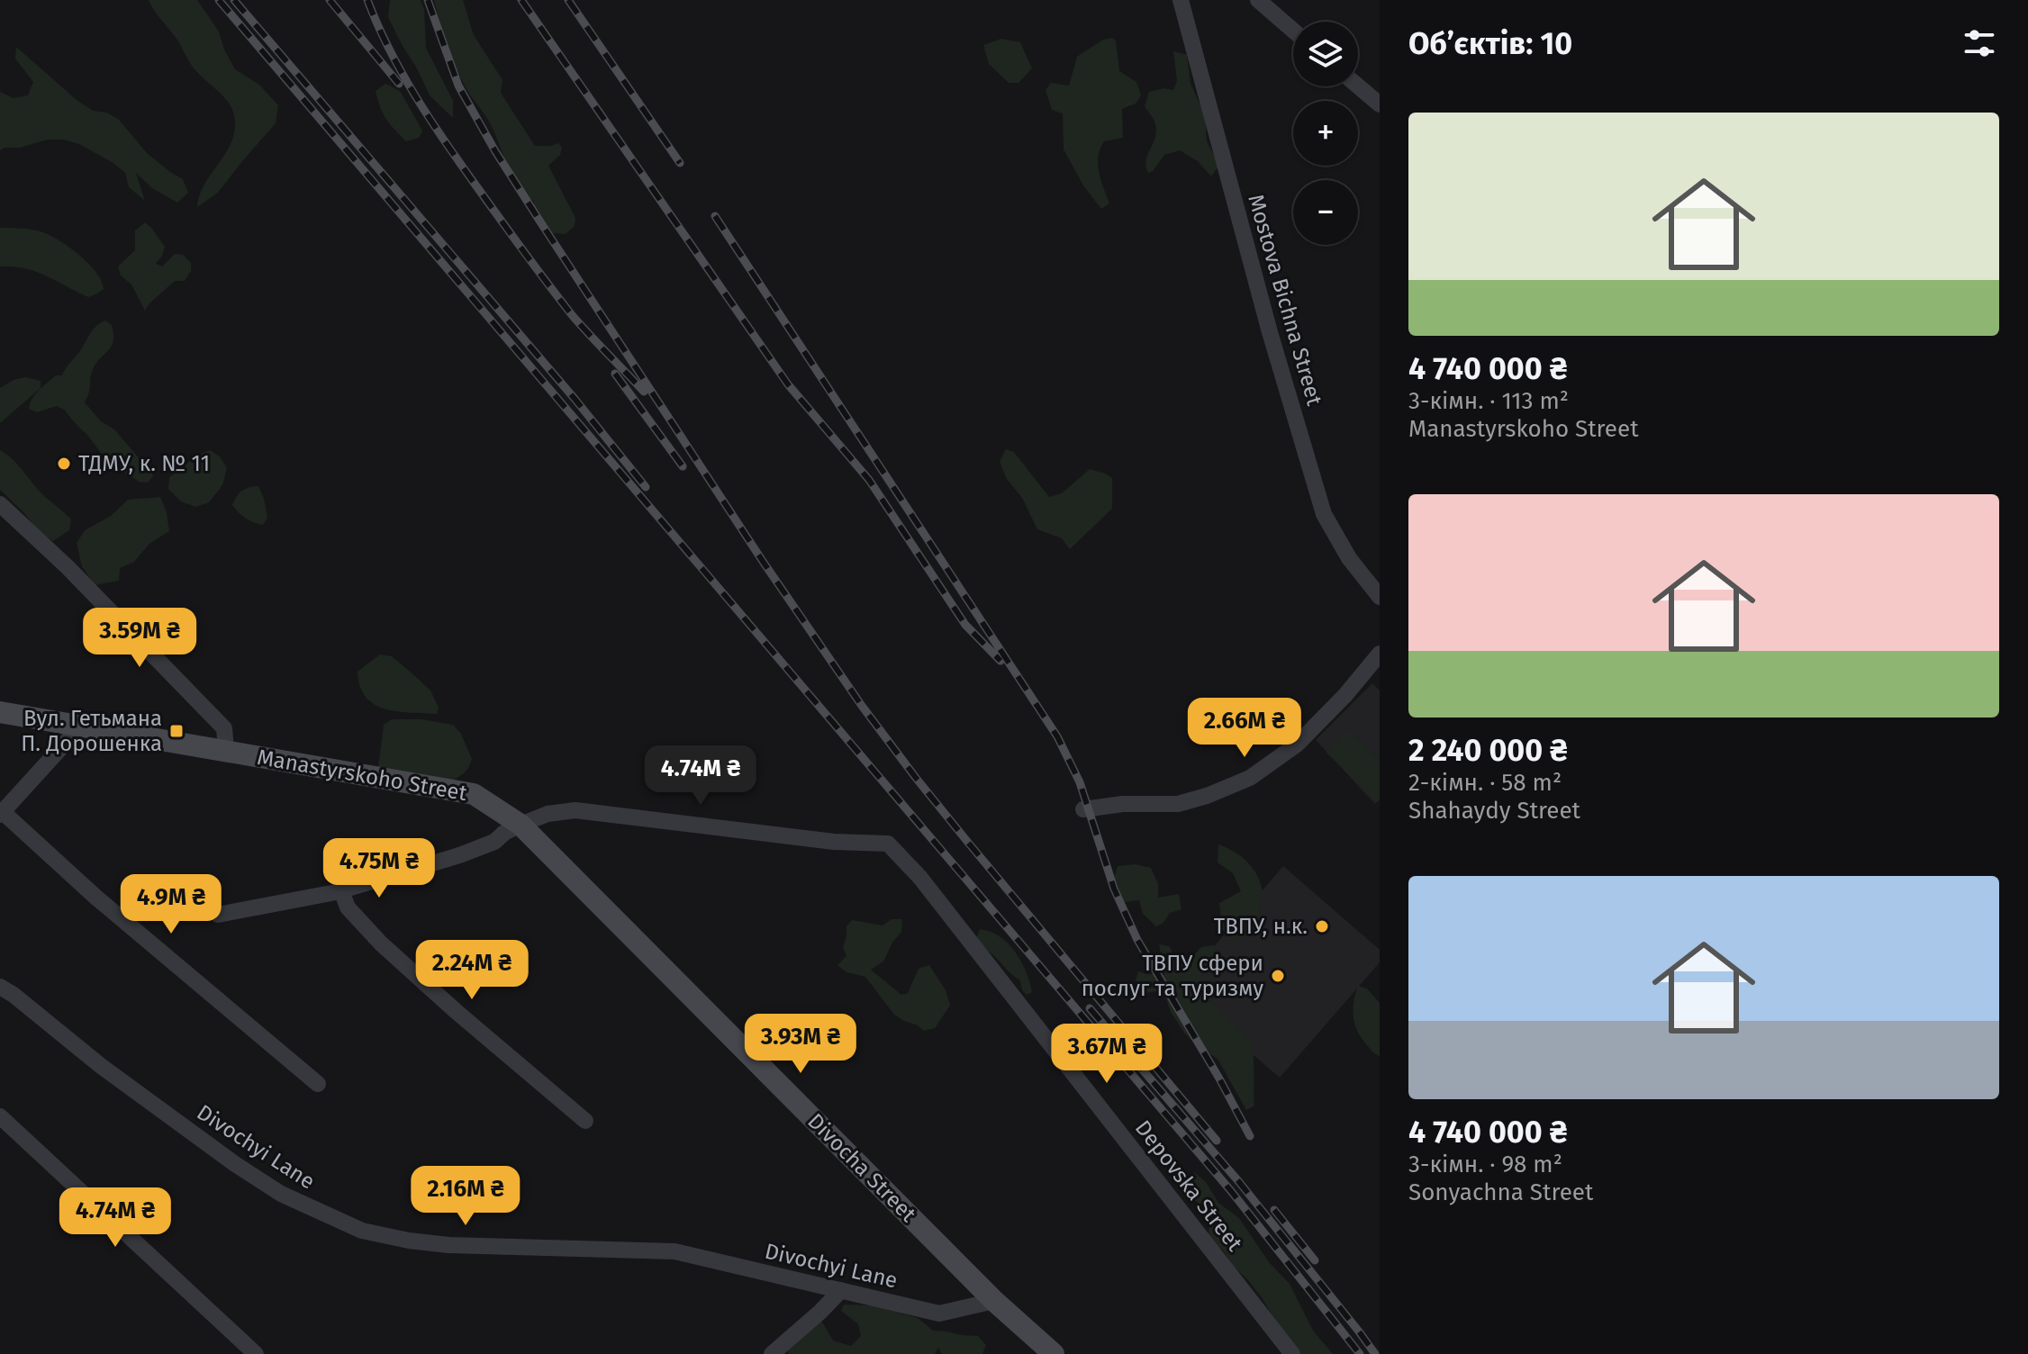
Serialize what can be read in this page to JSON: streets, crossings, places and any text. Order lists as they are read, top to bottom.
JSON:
{
  "streets": {
    "main road": ["Manastyrskoho Street", "Divocha Street"],
    "street": ["Mostova Bichna Street", "Divochyi Lane", "Depovska Street"]
  },
  "crossings": [
    ["Manastyrskoho Street", "Divocha Street"],
    ["Manastyrskoho Street", "Depovska Street"],
    ["Divochyi Lane", "Divocha Street"],
    ["Divocha Street", "Depovska Street"]
  ],
  "places": {
    "other": ["ТДМУ, к. № 11", "ТВПУ, н.к.", "ТВПУ сфери послуг та туризму"],
    "transit": ["Вул. Гетьмана П. Дорошенка"]
  },
  "page": {
    "heading": "Об’єктів: 10",
    "map_buttons": ["+", "−"],
    "list": [
      {
        "name": "4 740 000 ₴",
        "note": "3-кімн. · 113 m² · Manastyrskoho Street"
      },
      {
        "name": "2 240 000 ₴",
        "note": "2-кімн. · 58 m² · Shahaydy Street"
      },
      {
        "name": "4 740 000 ₴",
        "note": "3-кімн. · 98 m² · Sonyachna Street"
      }
    ],
    "price": [
      "3.59M ₴",
      "2.66M ₴",
      "4.74M ₴",
      "4.75M ₴",
      "4.9M ₴",
      "2.24M ₴",
      "3.93M ₴",
      "3.67M ₴",
      "2.16M ₴",
      "4.74M ₴"
    ]
  }
}
